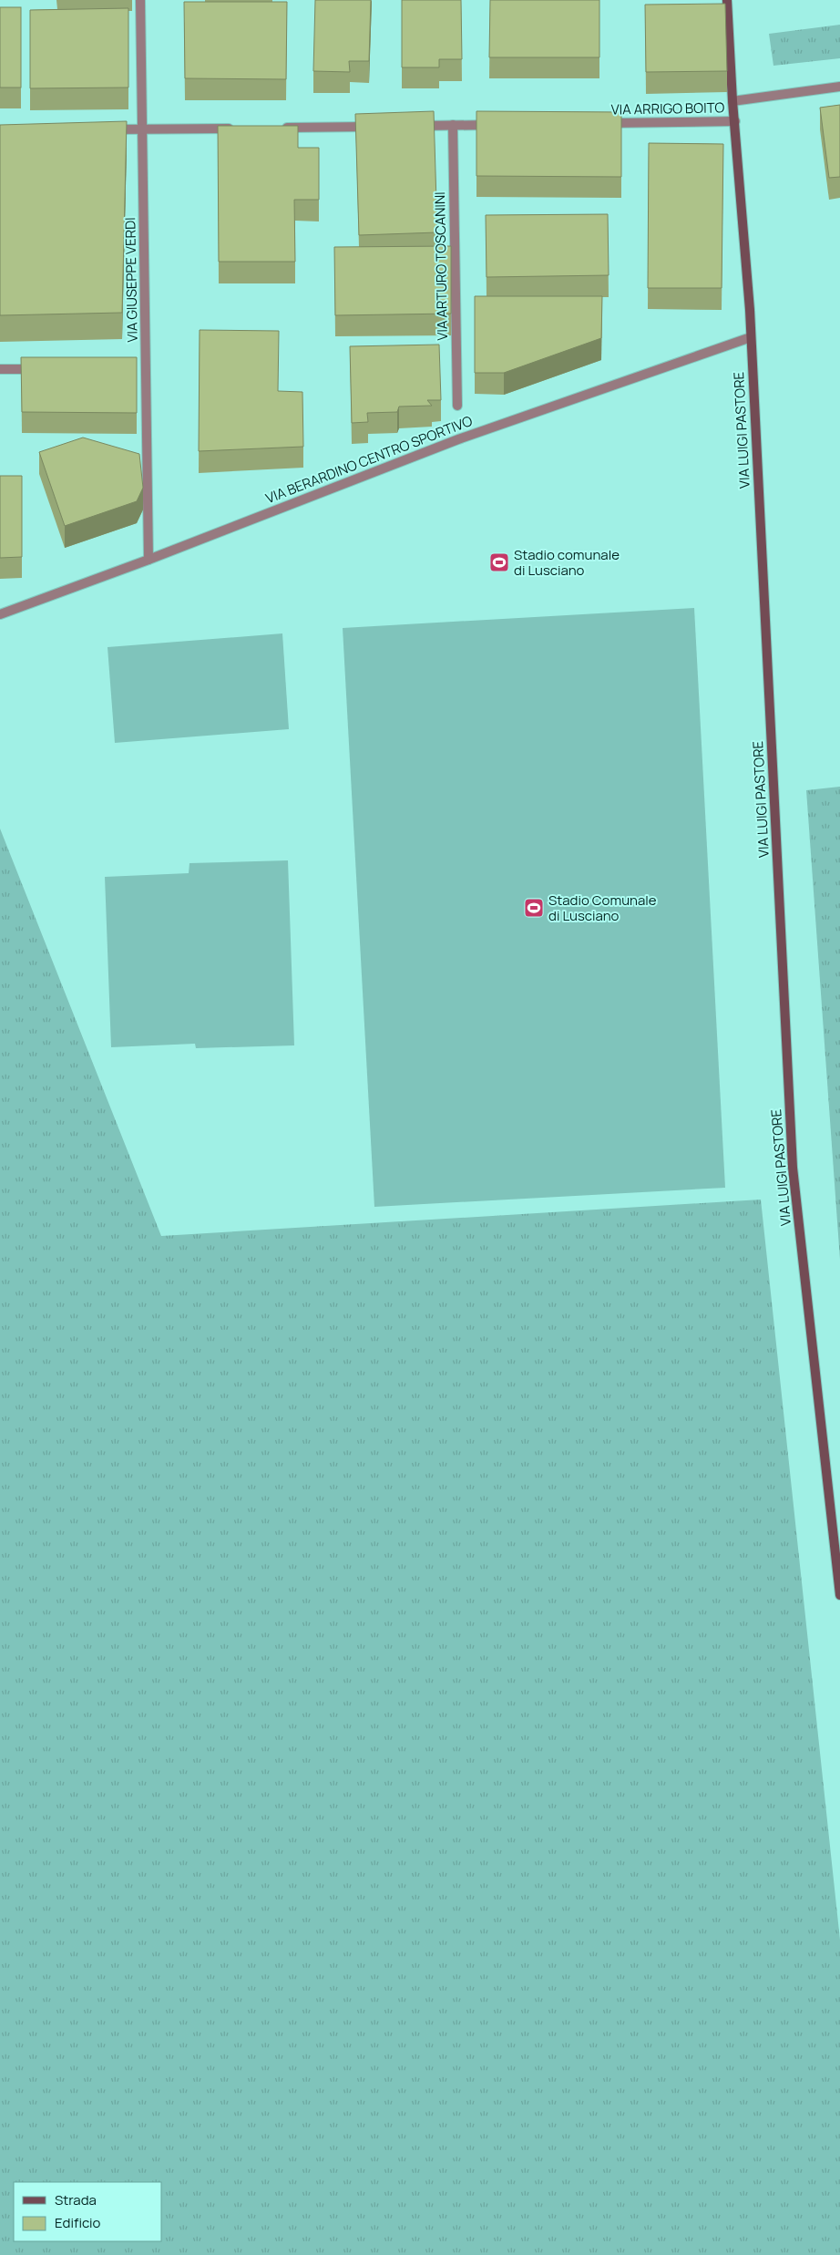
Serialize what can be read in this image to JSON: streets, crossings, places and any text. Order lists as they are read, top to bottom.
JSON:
{
  "streets": {
    "street": [
      "VIA ARRIGO BOITO",
      "VIA ARTURO TOSCANINI",
      "VIA GIUSEPPE VERDI",
      "VIA LUIGI PASTORE",
      "VIA BERARDINO CENTRO SPORTIVO"
    ]
  },
  "crossings": [
    ["VIA ARRIGO BOITO", "VIA LUIGI PASTORE"],
    ["VIA GIUSEPPE VERDI", "VIA BERARDINO CENTRO SPORTIVO"],
    ["VIA LUIGI PASTORE", "VIA BERARDINO CENTRO SPORTIVO"]
  ],
  "places": {
    "sports": ["Stadio comunale di Lusciano", "Stadio Comunale di Lusciano"]
  },
  "legend": ["Strada", "Edificio"]
}
